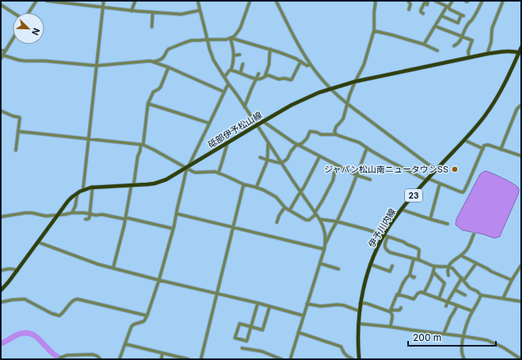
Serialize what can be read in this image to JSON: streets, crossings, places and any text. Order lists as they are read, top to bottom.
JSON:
{
  "streets": {
    "main road": ["砥部伊予松山線", "23", "伊予川内線"]
  },
  "crossings": [
    ["砥部伊予松山線", "伊予川内線"]
  ],
  "places": ["ジャパン松山南ニュータウンSS"],
  "scale_bar": "200 m",
  "north": "bottom right"
}
